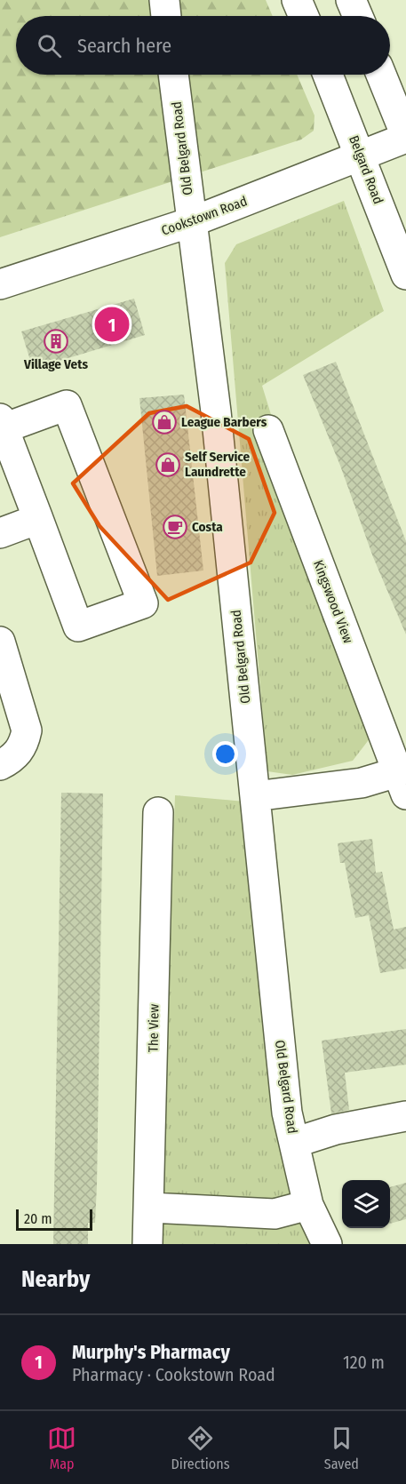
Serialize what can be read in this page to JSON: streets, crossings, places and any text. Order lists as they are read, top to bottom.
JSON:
{
  "streets": {
    "street": [
      "Old Belgard Road",
      "Belgard Road",
      "Cookstown Road",
      "Kingswood View",
      "The View"
    ]
  },
  "crossings": [
    ["Old Belgard Road", "Cookstown Road"],
    ["Old Belgard Road", "Kingswood View"],
    ["Belgard Road", "Cookstown Road"]
  ],
  "places": {
    "building": ["Village Vets"],
    "shop": ["League Barbers", "Self Service Laundrette"],
    "cafe": ["Costa"]
  },
  "scale_bar": "20 m",
  "page": {
    "search": "Search here",
    "pins": "1",
    "scale": "20 m",
    "heading": "Nearby",
    "list": [
      {
        "mark": "1",
        "name": "Murphy's Pharmacy",
        "note": "Pharmacy · Cookstown Road",
        "value": "120 m"
      }
    ],
    "nav": ["Map", "Directions", "Saved"]
  }
}
